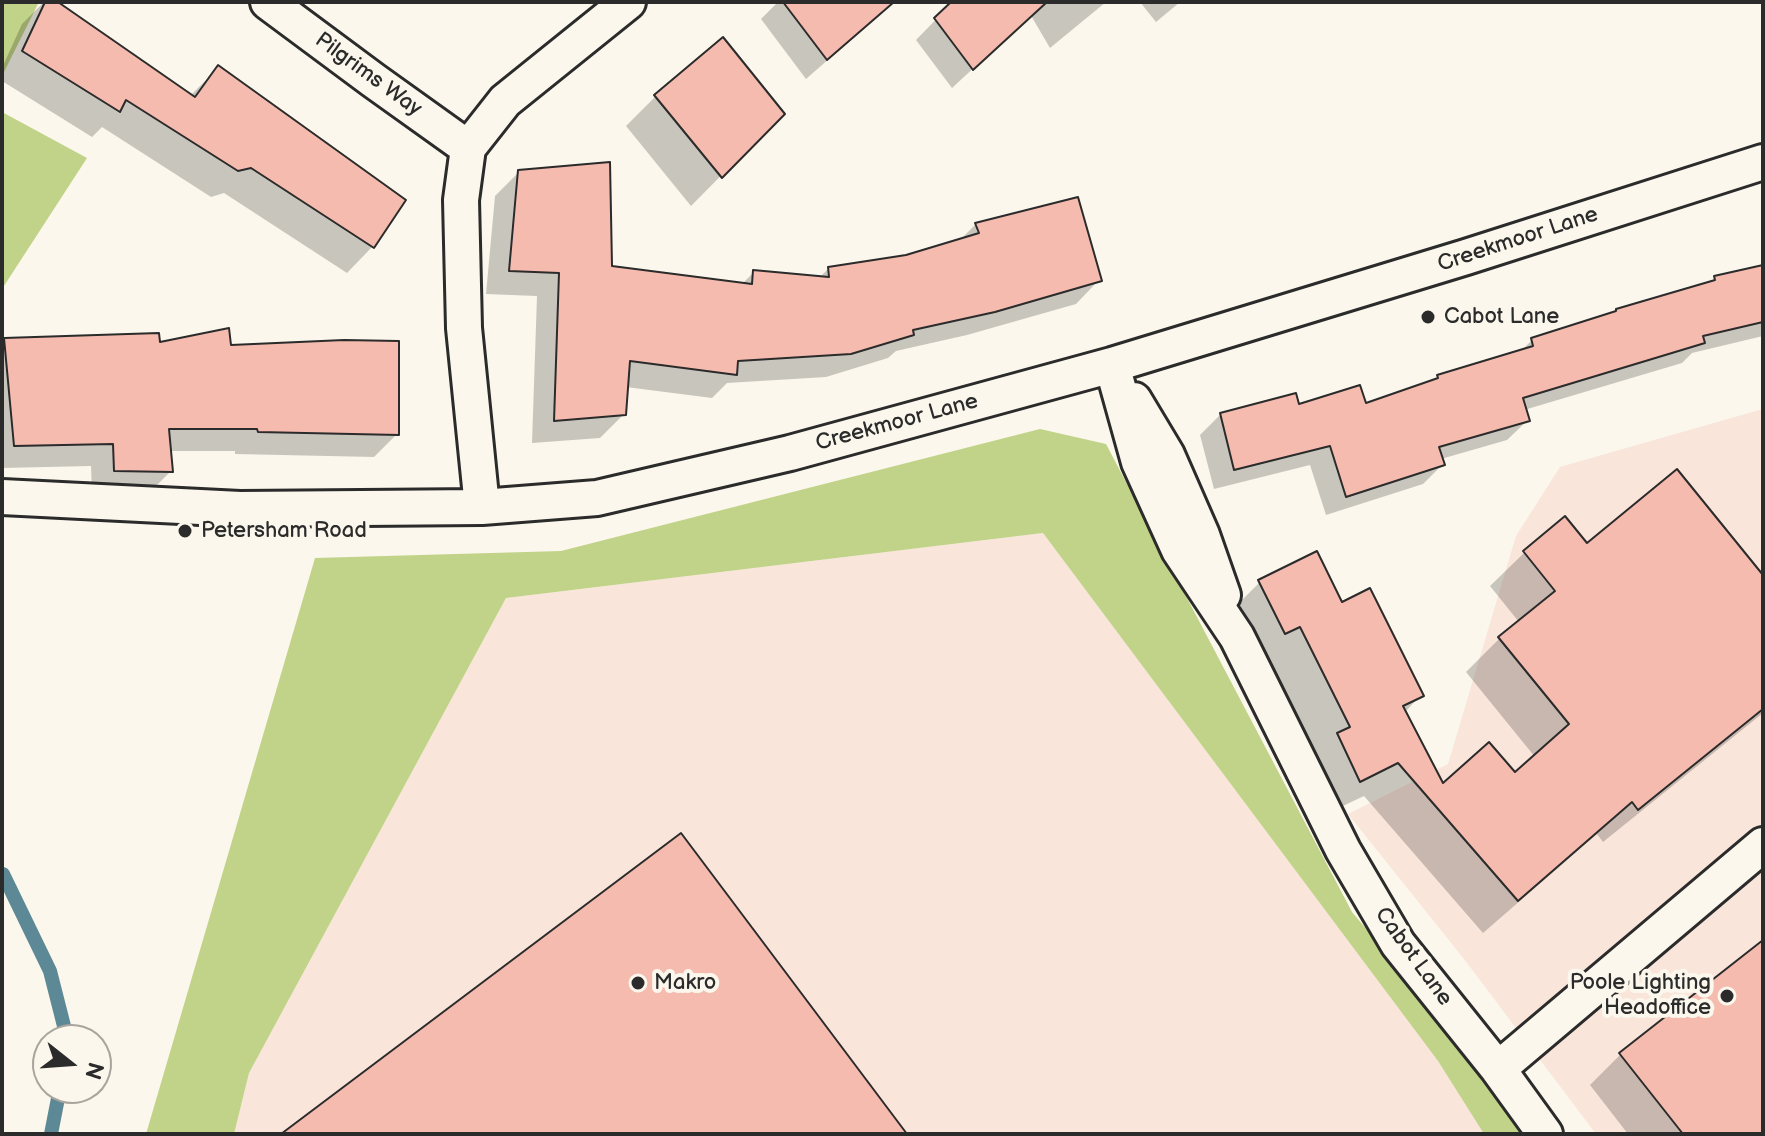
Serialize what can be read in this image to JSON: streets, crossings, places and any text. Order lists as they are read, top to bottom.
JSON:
{
  "streets": {
    "street": ["Pilgrims Way", "Creekmoor Lane", "Cabot Lane"]
  },
  "crossings": [
    ["Creekmoor Lane", "Cabot Lane"]
  ],
  "places": [
    "Cabot Lane",
    "Petersham Road",
    "Makro",
    "Poole Lighting Headoffice"
  ],
  "north": "right"
}
